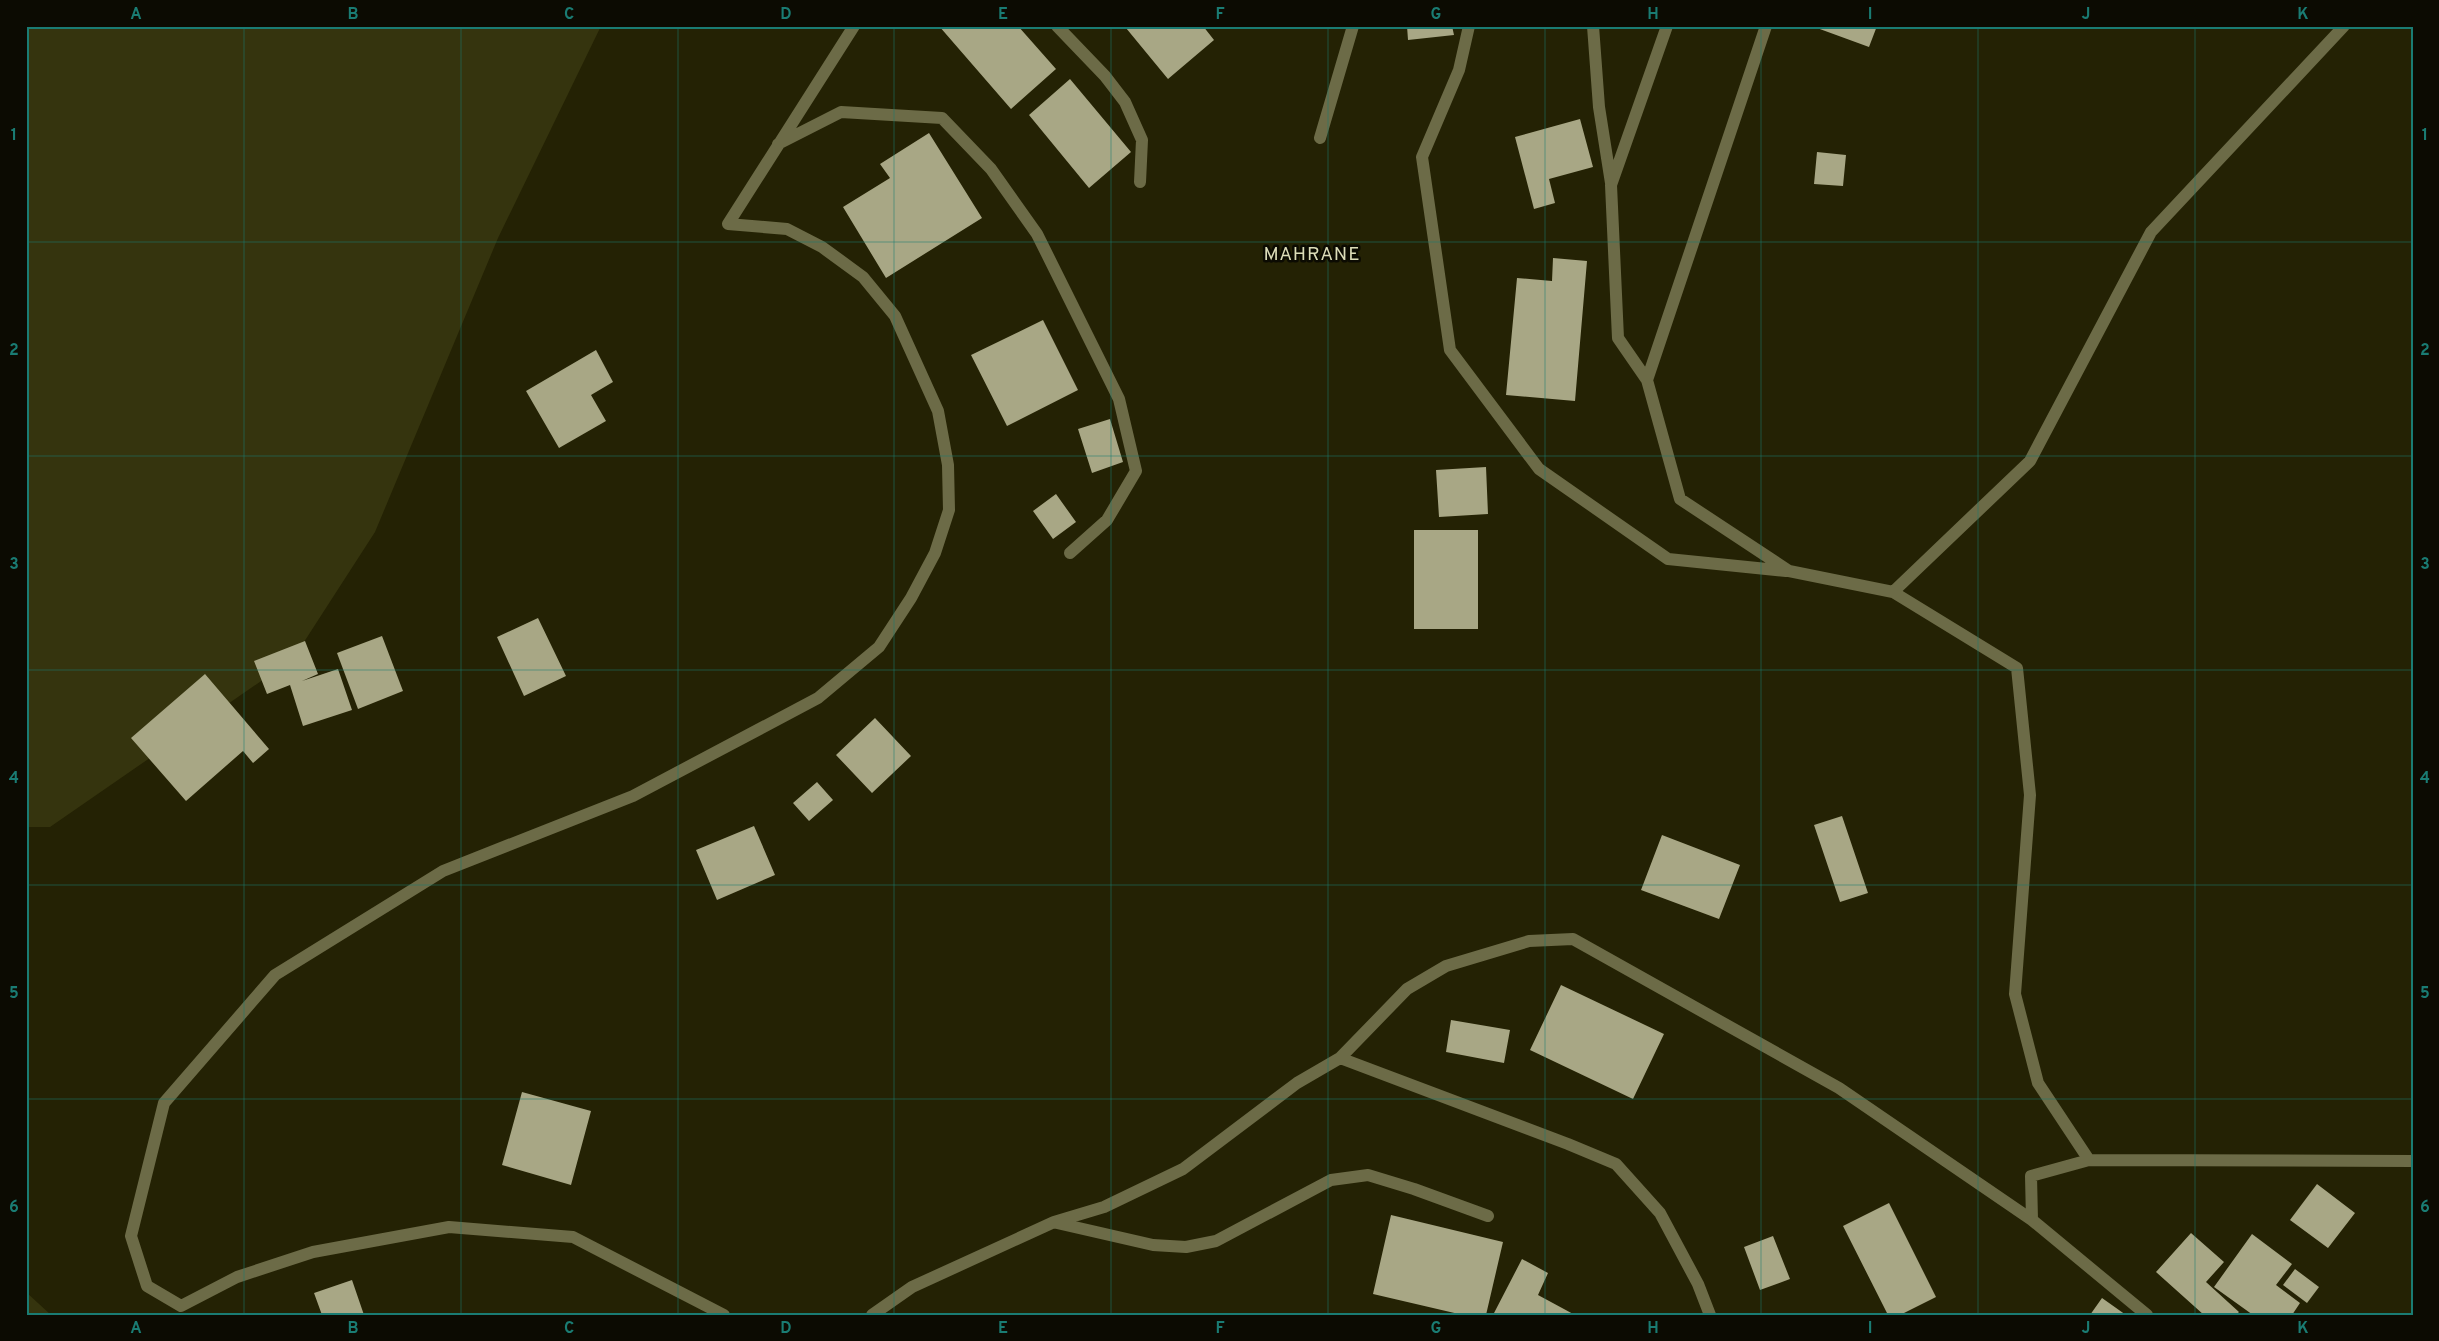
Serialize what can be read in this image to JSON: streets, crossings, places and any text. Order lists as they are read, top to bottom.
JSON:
{
  "districts": ["MAHRANE"],
  "grid": {
    "columns": [
      "A",
      "B",
      "C",
      "D",
      "E",
      "F",
      "G",
      "H",
      "I",
      "J",
      "K"
    ],
    "rows": [
      "1",
      "2",
      "3",
      "4",
      "5",
      "6"
    ]
  }
}
